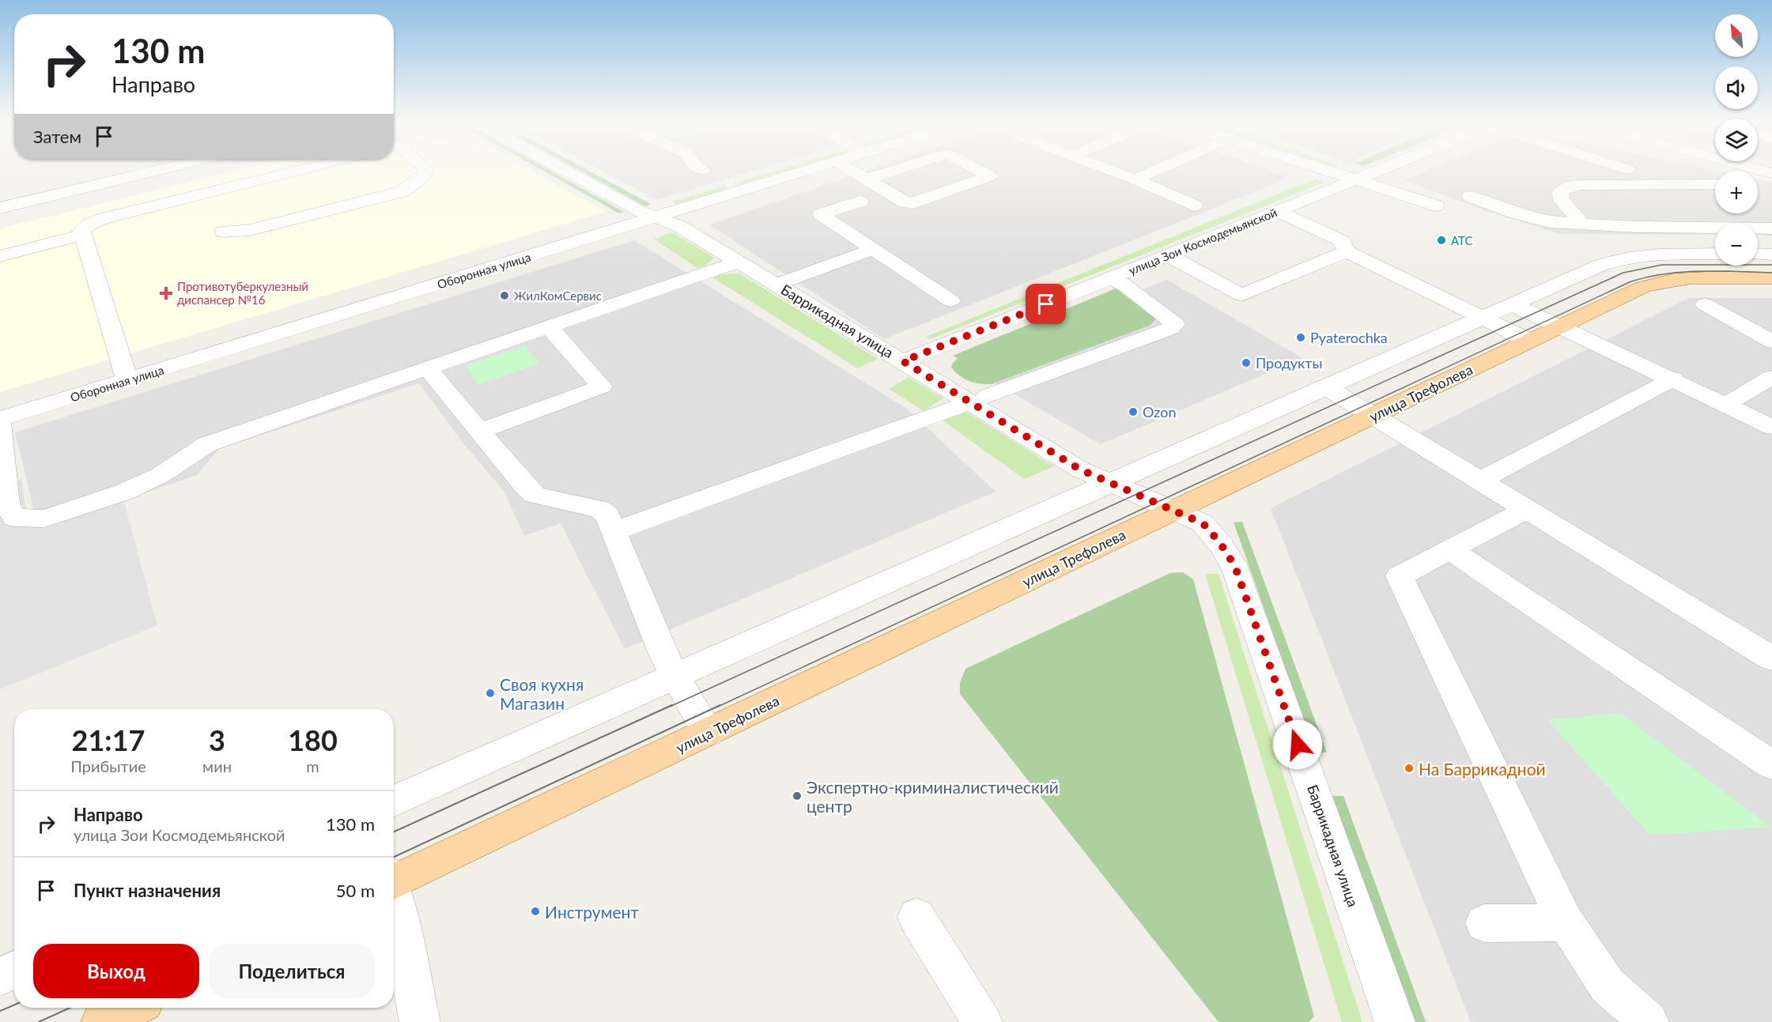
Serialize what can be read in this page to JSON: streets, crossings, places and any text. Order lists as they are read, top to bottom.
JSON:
{
  "streets": {
    "main road": ["улица Трефолева"],
    "street": ["улица Зои Космодемьянской", "Оборонная улица", "Баррикадная улица"]
  },
  "crossings": [
    ["улица Зои Космодемьянской", "Баррикадная улица"],
    ["Оборонная улица", "Баррикадная улица"],
    ["Баррикадная улица", "улица Трефолева"]
  ],
  "places": {
    "other": [
      "АТС",
      "ЖилКомСервис",
      "Pyaterochka",
      "Продукты",
      "Ozon",
      "Своя кухня Магазин",
      "На Баррикадной",
      "Экспертно-криминалистический центр",
      "Инструмент"
    ],
    "health": ["Противотуберкулезный диспансер №16"]
  },
  "north": "top left",
  "page": {
    "map_buttons": ["+", "−"],
    "turn": ["130 m", "Направо"],
    "then": "Затем",
    "eta": [
      "21:17",
      "Прибытие",
      "3",
      "мин",
      "180",
      "m"
    ],
    "list": [
      {
        "name": "Направо",
        "note": "улица Зои Космодемьянской",
        "value": "130 m"
      },
      {
        "name": "Пункт назначения",
        "value": "50 m"
      }
    ],
    "buttons": ["Выход", "Поделиться"]
  }
}
